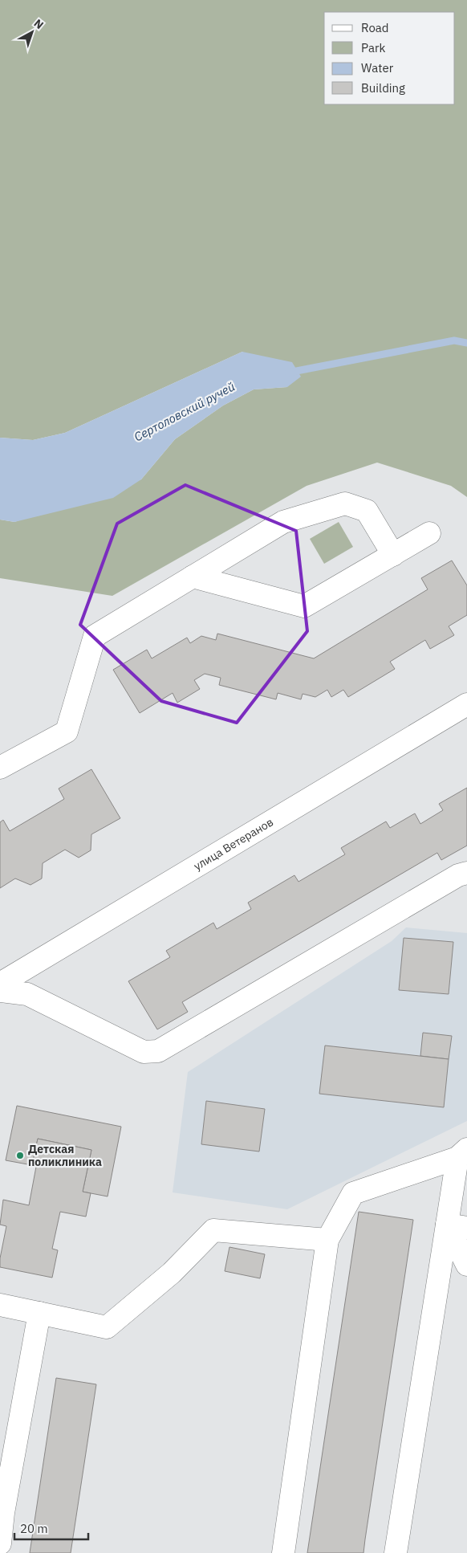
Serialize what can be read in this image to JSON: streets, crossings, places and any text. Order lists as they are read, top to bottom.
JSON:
{
  "streets": {
    "street": ["улица Ветеранов"]
  },
  "water": ["Сертоловский ручей"],
  "places": ["Детская поликлиника"],
  "legend": [
    "Road",
    "Park",
    "Water",
    "Building"
  ],
  "scale_bar": "20 m",
  "north": "top right"
}
